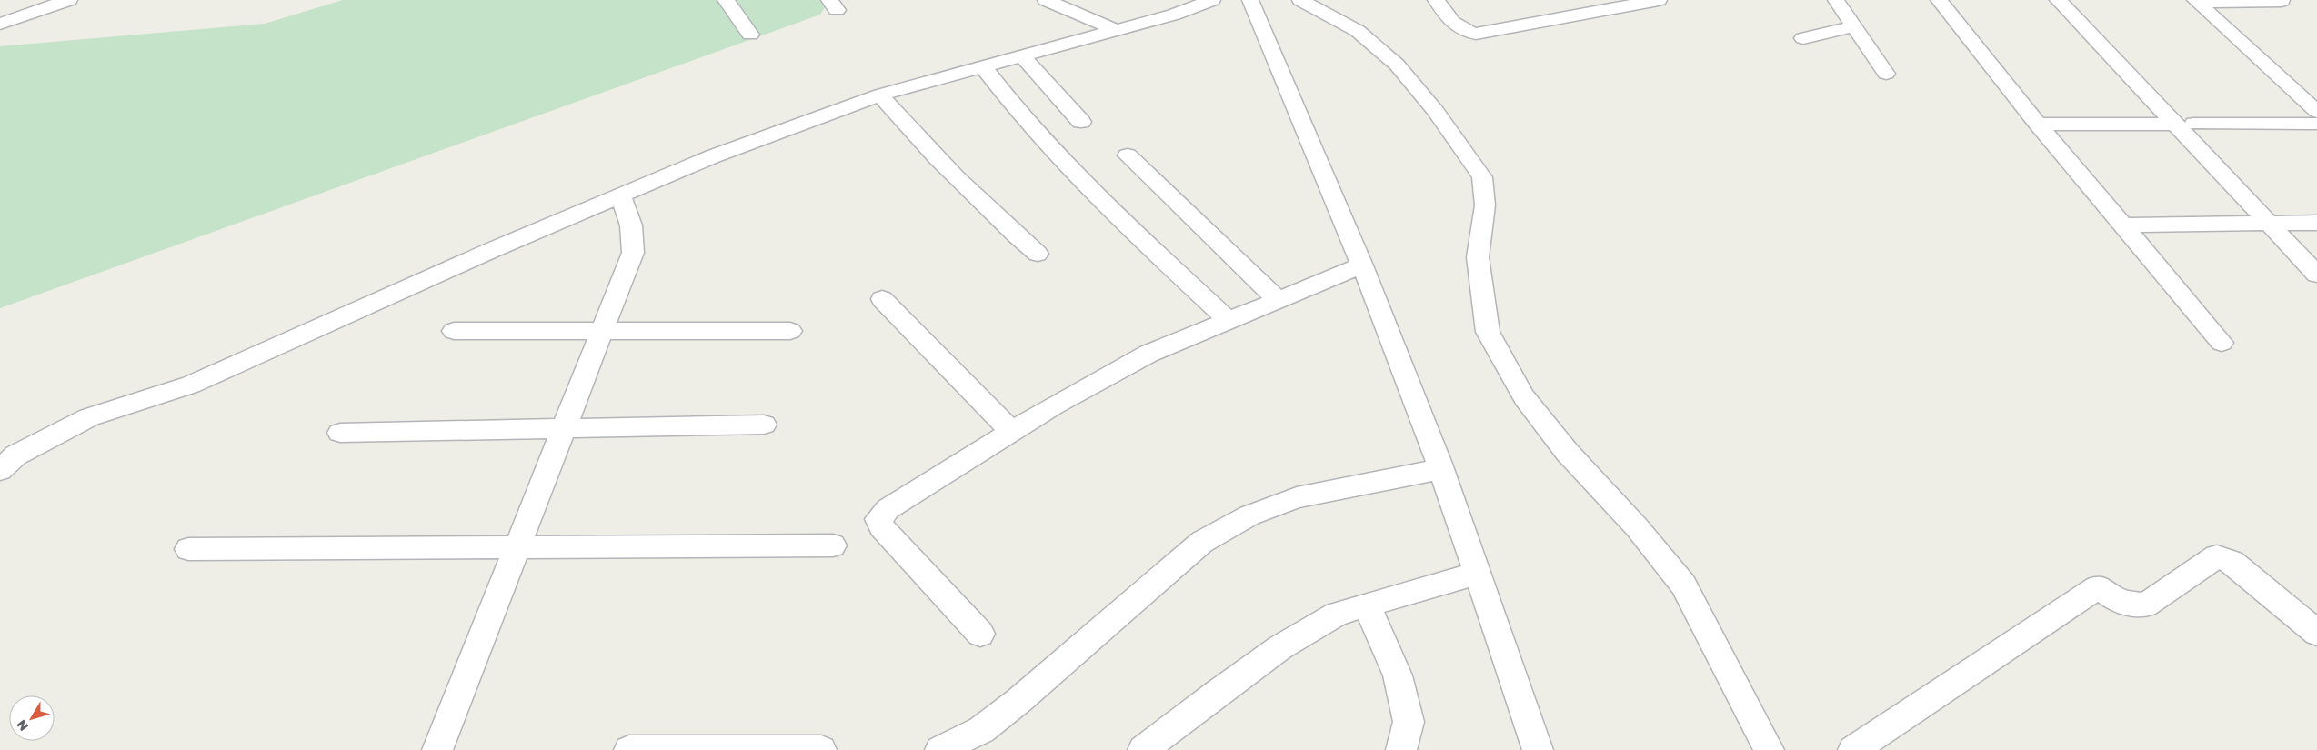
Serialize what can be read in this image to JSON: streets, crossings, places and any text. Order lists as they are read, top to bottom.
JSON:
{
  "north": "bottom left"
}
